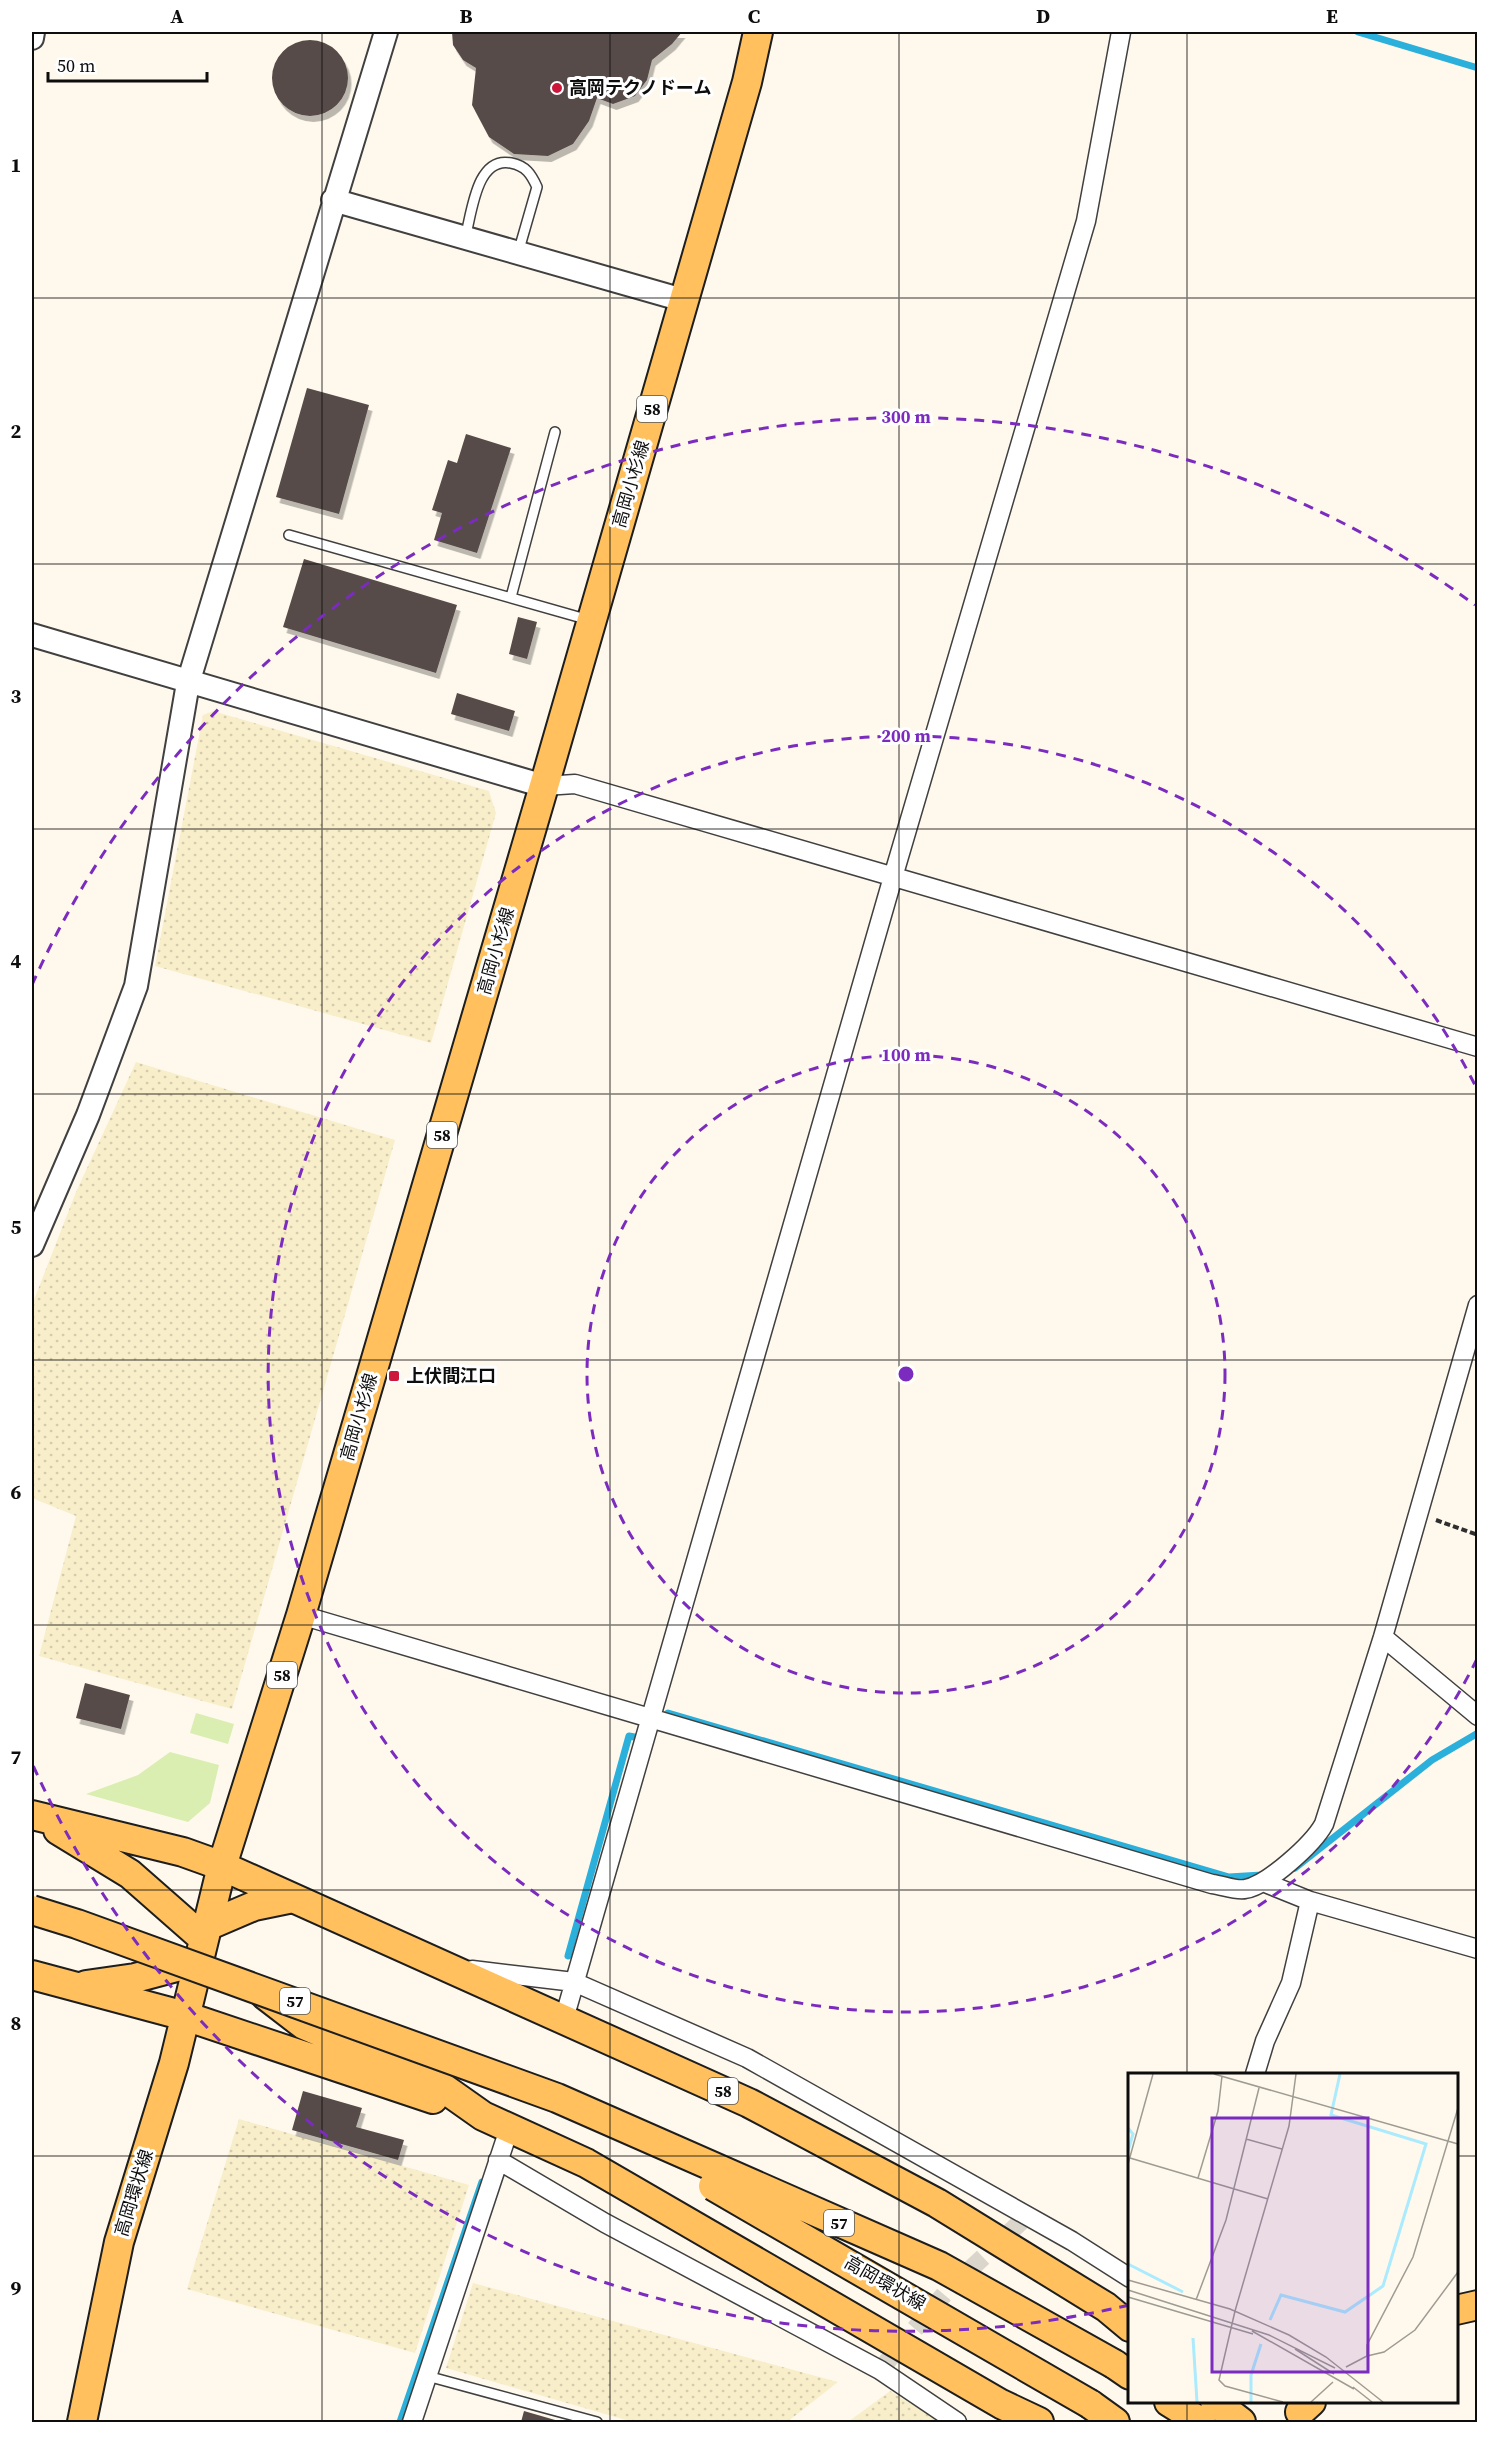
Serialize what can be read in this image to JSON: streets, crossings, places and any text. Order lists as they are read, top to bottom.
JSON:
{
  "streets": {
    "main road": [
      "58",
      "高岡小杉線",
      "57",
      "高岡環状線"
    ]
  },
  "crossings": [
    ["58", "高岡小杉線"],
    ["58", "高岡環状線"],
    ["高岡小杉線", "高岡環状線"]
  ],
  "places": {
    "other": ["高岡テクノドーム"],
    "transit": ["上伏間江口"]
  },
  "scale_bar": "50 m",
  "grid": {
    "columns": [
      "A",
      "B",
      "C",
      "D",
      "E"
    ],
    "rows": [
      "1",
      "2",
      "3",
      "4",
      "5",
      "6",
      "7",
      "8",
      "9"
    ]
  },
  "rings": ["300 m", "200 m", "100 m"]
}
